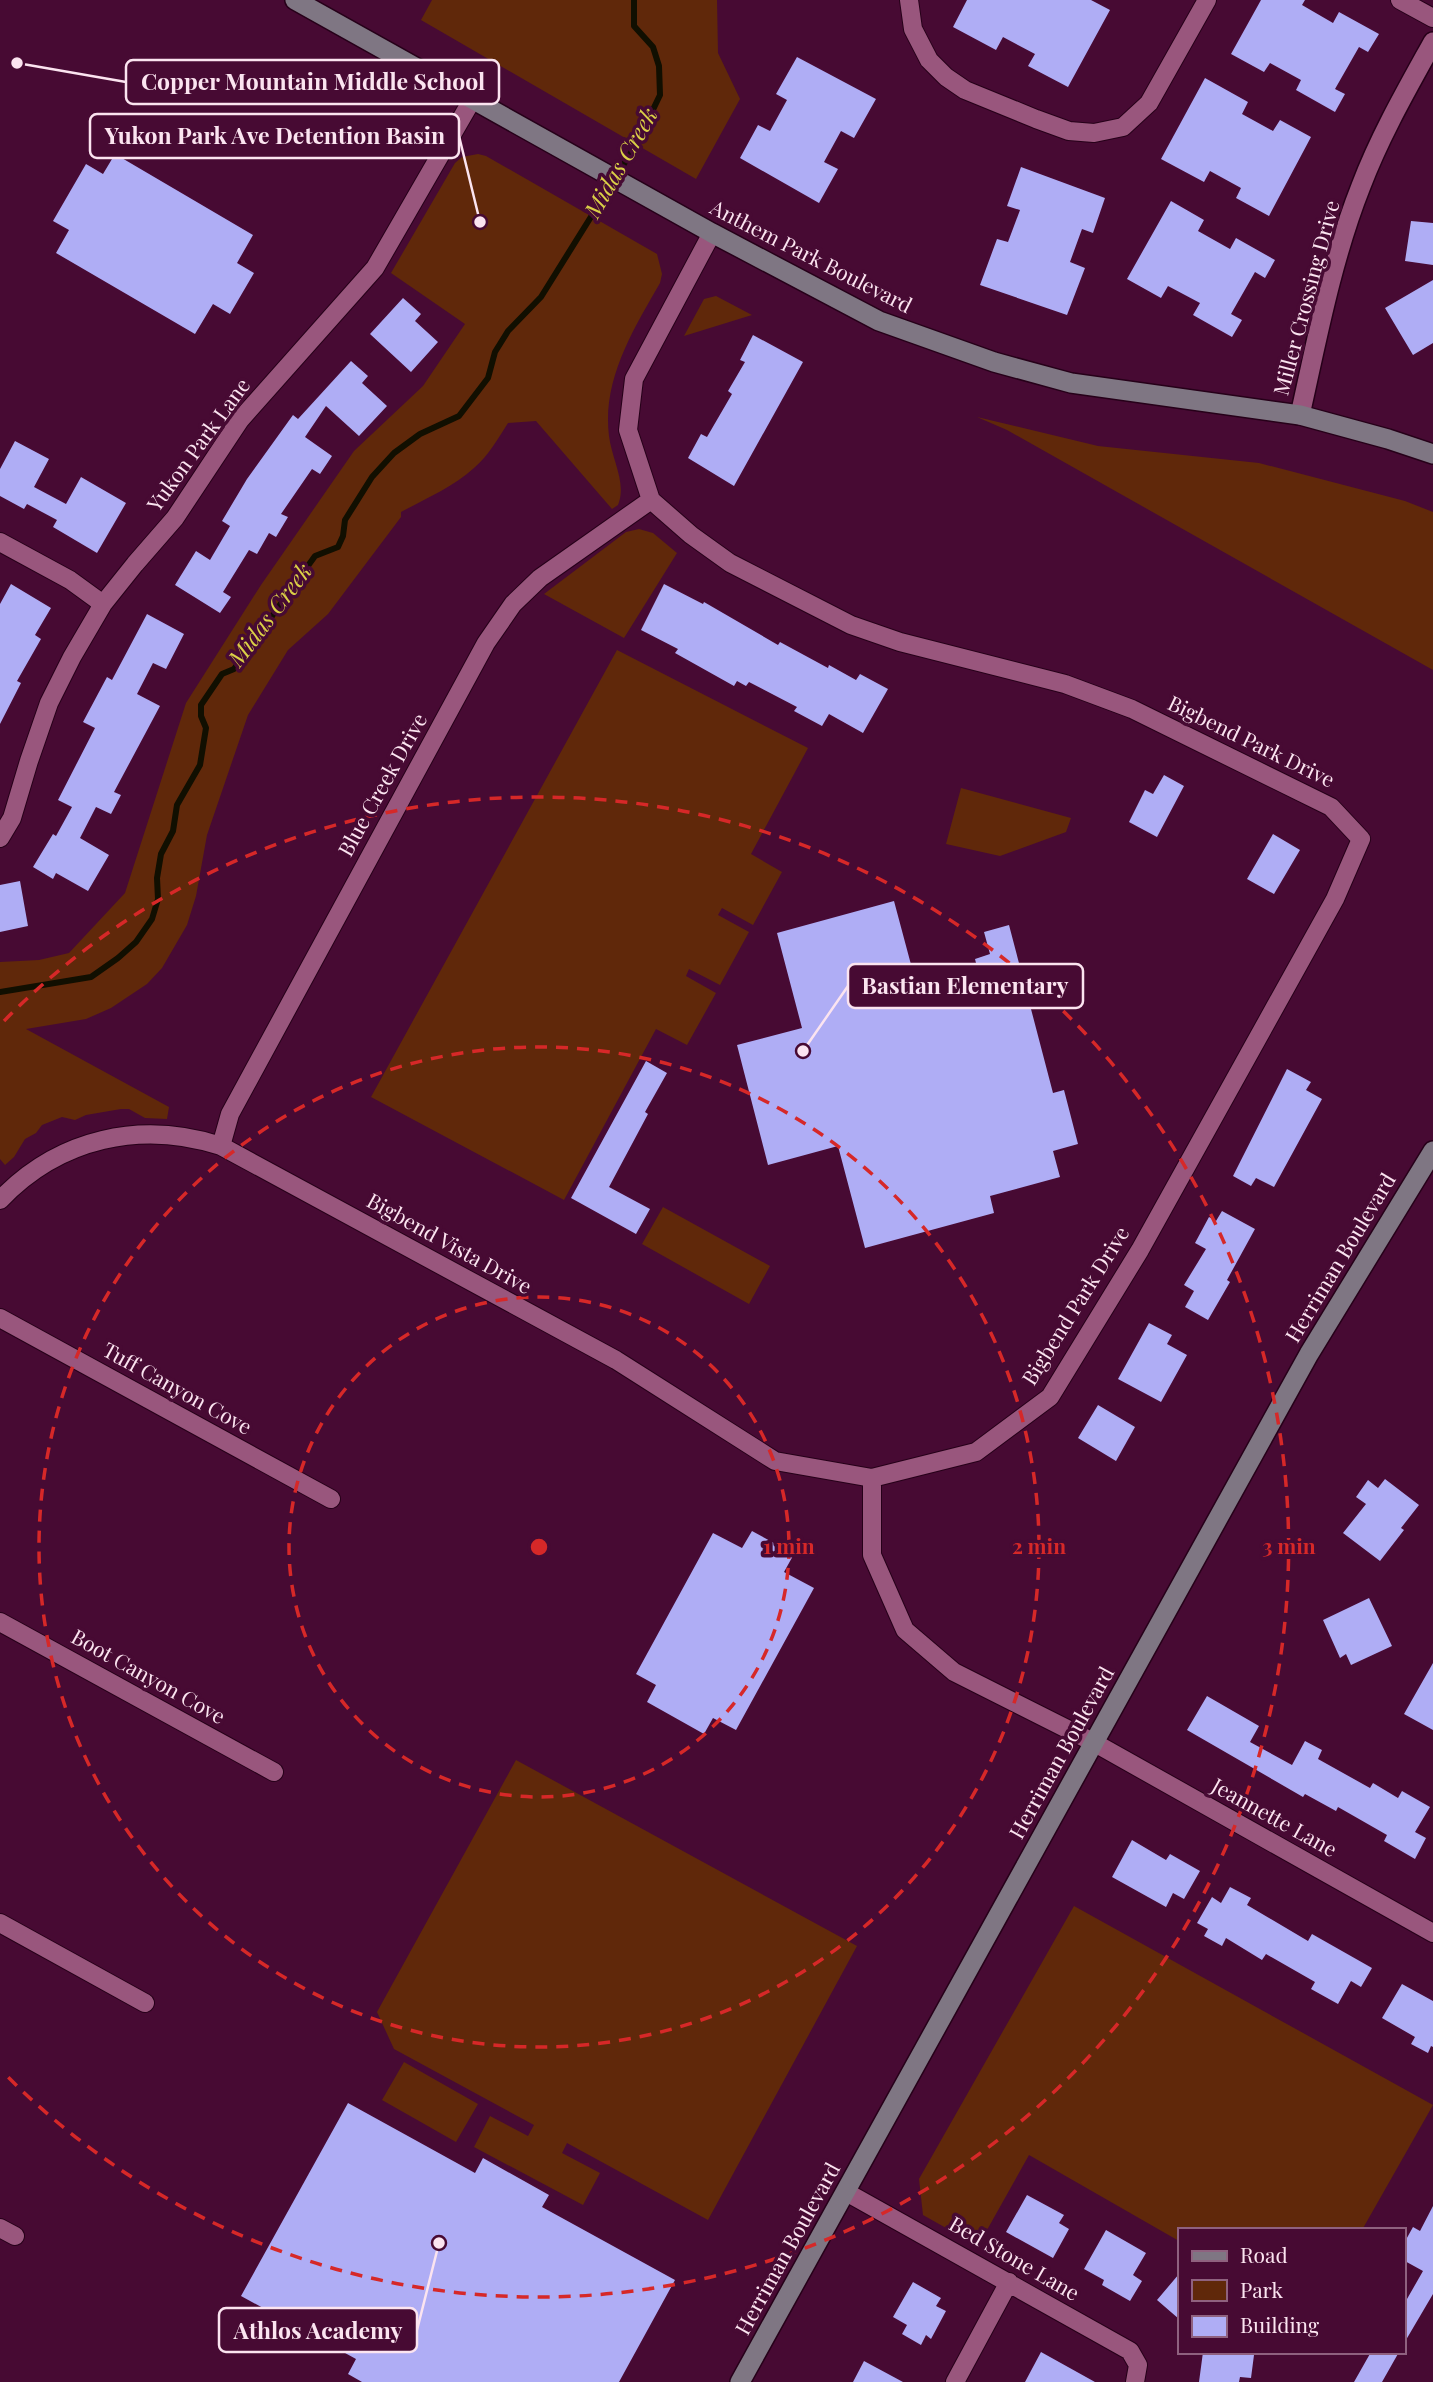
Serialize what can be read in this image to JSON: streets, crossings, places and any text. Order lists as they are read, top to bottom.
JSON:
{
  "streets": {
    "main road": ["Anthem Park Boulevard", "Herriman Boulevard"],
    "street": [
      "Miller Crossing Drive",
      "Yukon Park Lane",
      "Bigbend Park Drive",
      "Blue Creek Drive",
      "Bigbend Vista Drive",
      "Tuff Canyon Cove",
      "Boot Canyon Cove",
      "Jeannette Lane",
      "Bed Stone Lane"
    ]
  },
  "crossings": [
    ["Anthem Park Boulevard", "Miller Crossing Drive"],
    ["Anthem Park Boulevard", "Yukon Park Lane"],
    ["Bigbend Park Drive", "Blue Creek Drive"],
    ["Bigbend Park Drive", "Bigbend Vista Drive"],
    ["Bigbend Park Drive", "Jeannette Lane"],
    ["Blue Creek Drive", "Bigbend Vista Drive"],
    ["Bigbend Vista Drive", "Jeannette Lane"],
    ["Herriman Boulevard", "Jeannette Lane"],
    ["Herriman Boulevard", "Bed Stone Lane"]
  ],
  "water": ["Midas Creek"],
  "places": [
    "Copper Mountain Middle School",
    "Yukon Park Ave Detention Basin",
    "Bastian Elementary",
    "Athlos Academy"
  ],
  "legend": ["Road", "Park", "Building"],
  "rings": ["1 min", "2 min", "3 min"]
}
